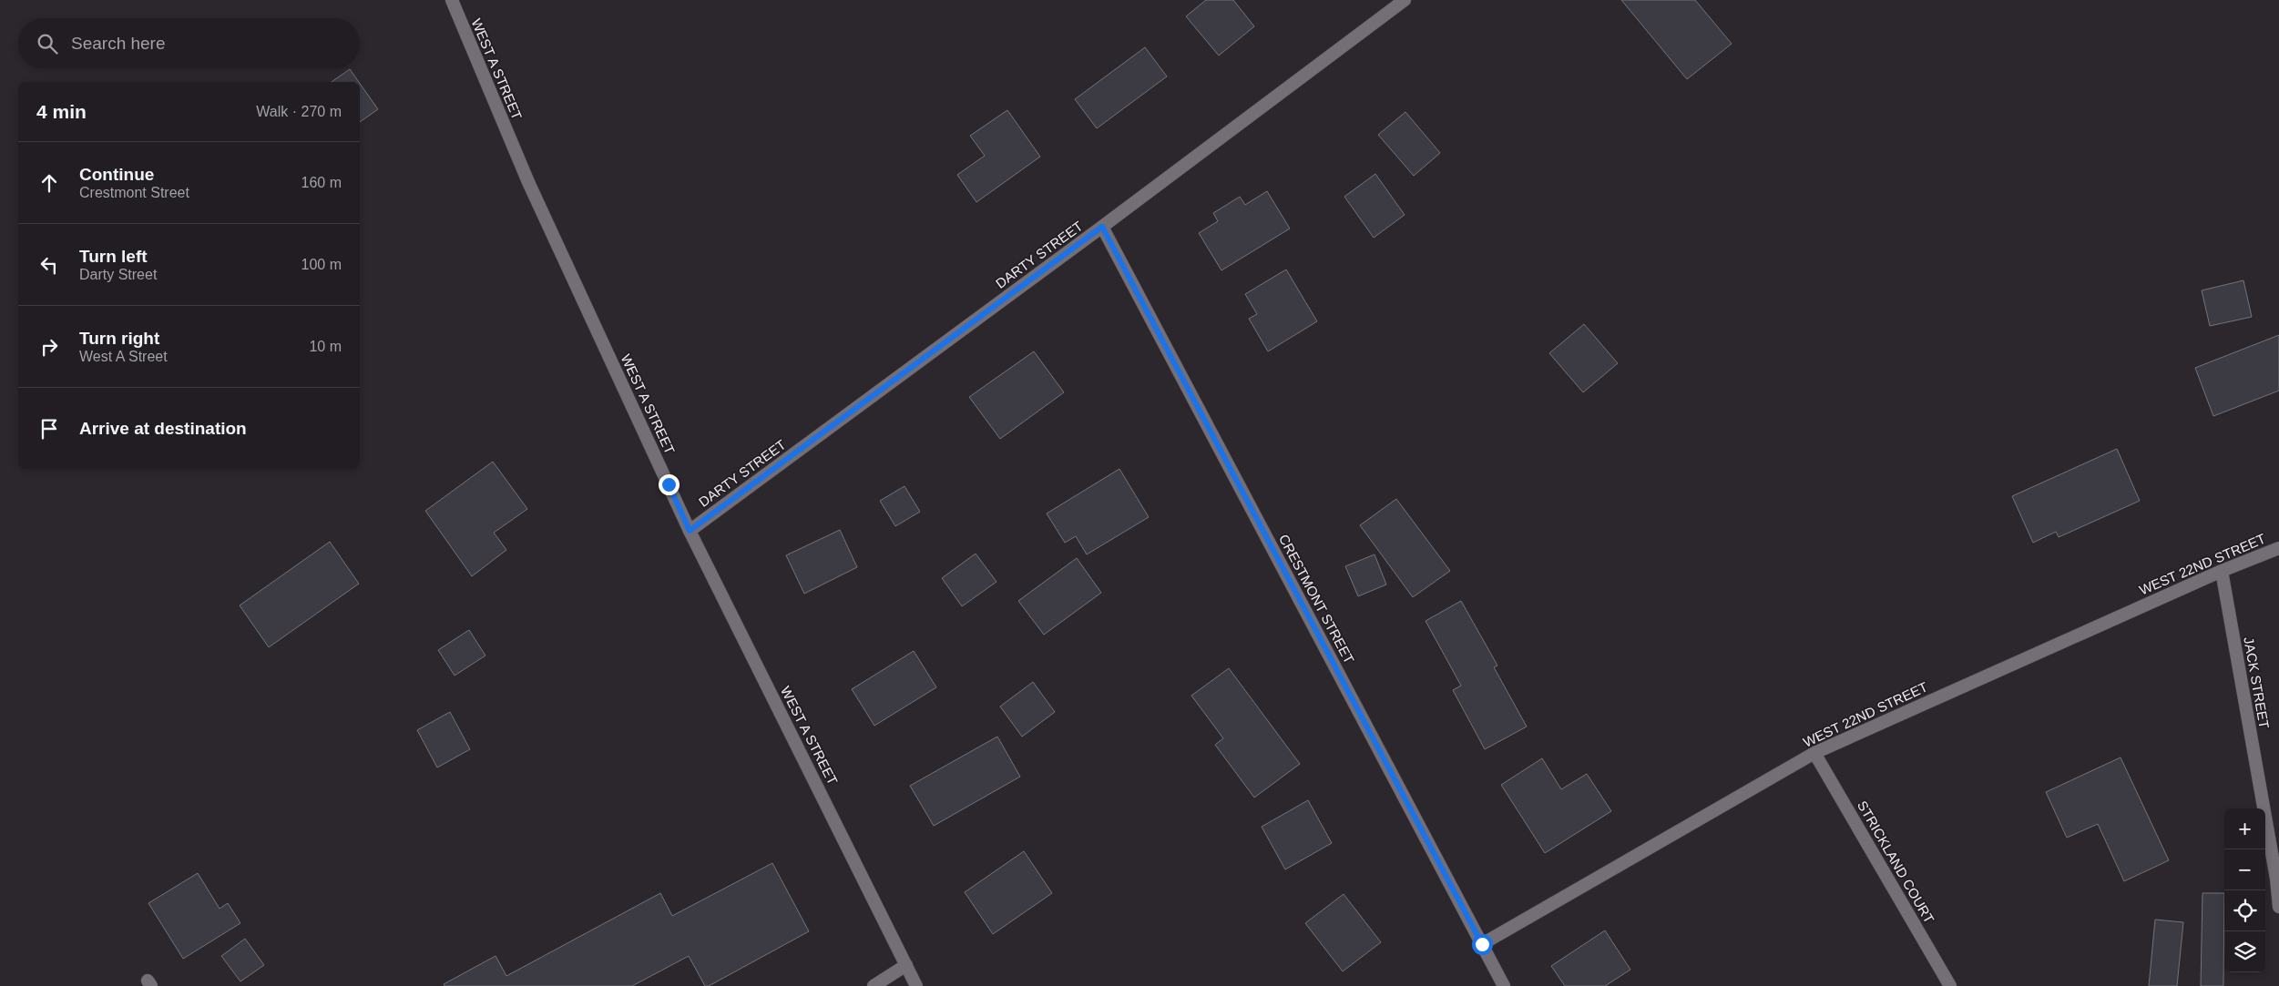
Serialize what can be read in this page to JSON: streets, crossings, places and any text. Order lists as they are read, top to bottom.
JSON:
{
  "streets": {
    "street": [
      "WEST A STREET",
      "DARTY STREET",
      "WEST 22ND STREET",
      "CRESTMONT STREET",
      "JACK STREET",
      "STRICKLAND COURT"
    ]
  },
  "crossings": [
    ["WEST A STREET", "DARTY STREET"],
    ["DARTY STREET", "CRESTMONT STREET"],
    ["WEST 22ND STREET", "CRESTMONT STREET"],
    ["WEST 22ND STREET", "JACK STREET"],
    ["WEST 22ND STREET", "STRICKLAND COURT"]
  ],
  "page": {
    "search": "Search here",
    "heading": ["4 min", "Walk · 270 m"],
    "list": [
      ["Continue", "Crestmont Street", "160 m"],
      ["Turn left", "Darty Street", "100 m"],
      ["Turn right", "West A Street", "10 m"],
      "Arrive at destination"
    ],
    "map_buttons": ["+", "−"]
  }
}
